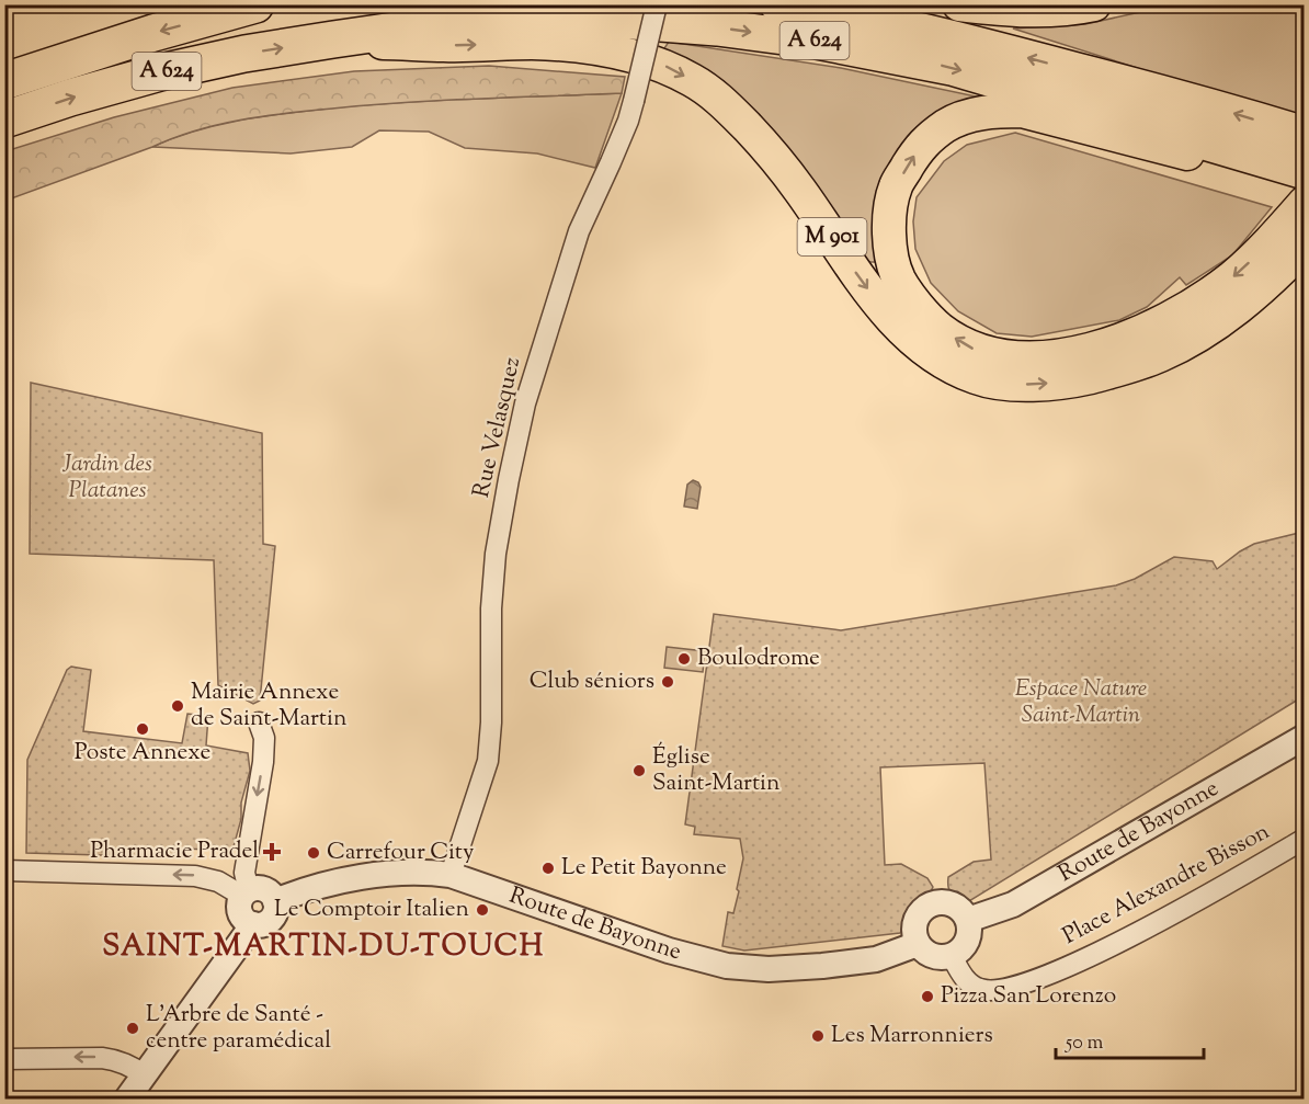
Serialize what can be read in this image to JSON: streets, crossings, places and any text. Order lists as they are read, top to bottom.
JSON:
{
  "streets": {
    "highway": ["A 624", "M 901"],
    "street": ["Rue Velasquez", "Route de Bayonne", "Place Alexandre Bisson"]
  },
  "crossings": [
    ["A 624", "M 901"],
    ["Rue Velasquez", "Route de Bayonne"],
    ["Route de Bayonne", "Place Alexandre Bisson"]
  ],
  "districts": ["SAINT-MARTIN-DU-TOUCH"],
  "parks": ["Jardin des Platanes", "Espace Nature Saint-Martin"],
  "places": {
    "other": [
      "Boulodrome",
      "Club séniors",
      "Mairie Annexe de Saint-Martin",
      "Poste Annexe",
      "Église Saint-Martin",
      "Carrefour City",
      "Le Petit Bayonne",
      "Le Comptoir Italien",
      "Pizza San Lorenzo",
      "L'Arbre de Santé - centre paramédical",
      "Les Marronniers"
    ],
    "health": ["Pharmacie Pradel"]
  },
  "scale_bar": "50 m"
}
